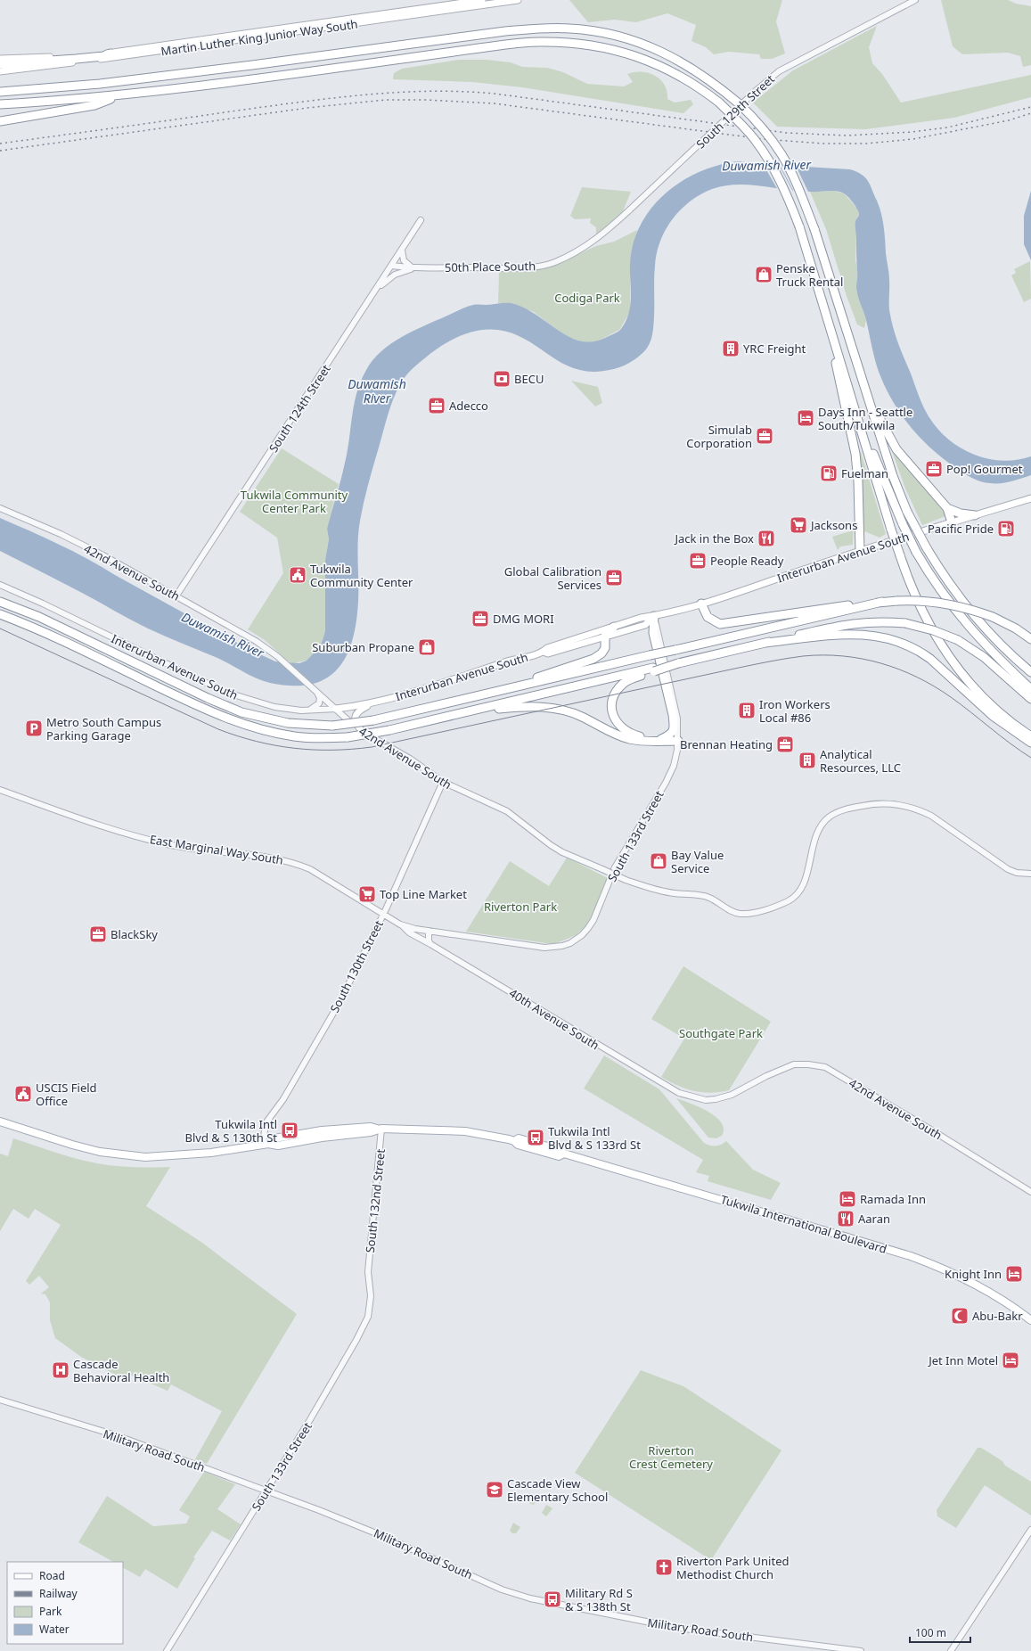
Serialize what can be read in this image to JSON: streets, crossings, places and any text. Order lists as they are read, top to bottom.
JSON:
{
  "streets": {
    "main road": ["Martin Luther King Junior Way South", "Interurban Avenue South", "Tukwila International Boulevard"],
    "street": [
      "South 129th Street",
      "50th Place South",
      "South 124th Street",
      "42nd Avenue South",
      "South 133rd Street",
      "East Marginal Way South",
      "South 130th Street",
      "40th Avenue South",
      "South 132nd Street",
      "Military Road South"
    ]
  },
  "crossings": [
    ["South 129th Street", "50th Place South"],
    ["50th Place South", "South 124th Street"],
    ["South 124th Street", "42nd Avenue South"],
    ["Interurban Avenue South", "42nd Avenue South"],
    ["Interurban Avenue South", "South 133rd Street"],
    ["42nd Avenue South", "South 130th Street"],
    ["42nd Avenue South", "40th Avenue South"],
    ["South 133rd Street", "East Marginal Way South"],
    ["South 133rd Street", "South 132nd Street"],
    ["South 133rd Street", "Military Road South"],
    ["East Marginal Way South", "South 130th Street"],
    ["East Marginal Way South", "40th Avenue South"],
    ["South 130th Street", "Tukwila International Boulevard"],
    ["South 132nd Street", "Tukwila International Boulevard"]
  ],
  "water": ["Duwamish River"],
  "parks": [
    "Codiga Park",
    "Tukwila Community Center Park",
    "Riverton Park",
    "Southgate Park",
    "Riverton Crest Cemetery"
  ],
  "places": {
    "shop": ["Penske Truck Rental", "Suburban Propane", "Bay Value Service"],
    "building": ["YRC Freight", "Iron Workers Local #86", "Analytical Resources, LLC"],
    "bank": ["BECU"],
    "office": [
      "Adecco",
      "Simulab Corporation",
      "Pop! Gourmet",
      "People Ready",
      "Global Calibration Services",
      "DMG MORI",
      "Brennan Heating",
      "BlackSky"
    ],
    "hotel": [
      "Days Inn - Seattle South/Tukwila",
      "Ramada Inn",
      "Knight Inn",
      "Jet Inn Motel"
    ],
    "fuel station": ["Fuelman", "Pacific Pride"],
    "supermarket": ["Jacksons", "Top Line Market"],
    "restaurant": ["Jack in the Box", "Aaran"],
    "public building": ["Tukwila Community Center", "USCIS Field Office"],
    "parking": ["Metro South Campus Parking Garage"],
    "bus stop": ["Tukwila Intl Blvd & S 130th St", "Tukwila Intl Blvd & S 133rd St", "Military Rd S & S 138th St"],
    "mosque": ["Abu-Bakr"],
    "hospital": ["Cascade Behavioral Health"],
    "school or university": ["Cascade View Elementary School"],
    "church": ["Riverton Park United Methodist Church"]
  },
  "legend": [
    "Road",
    "Railway",
    "Park",
    "Water"
  ],
  "scale_bar": "100 m"
}
